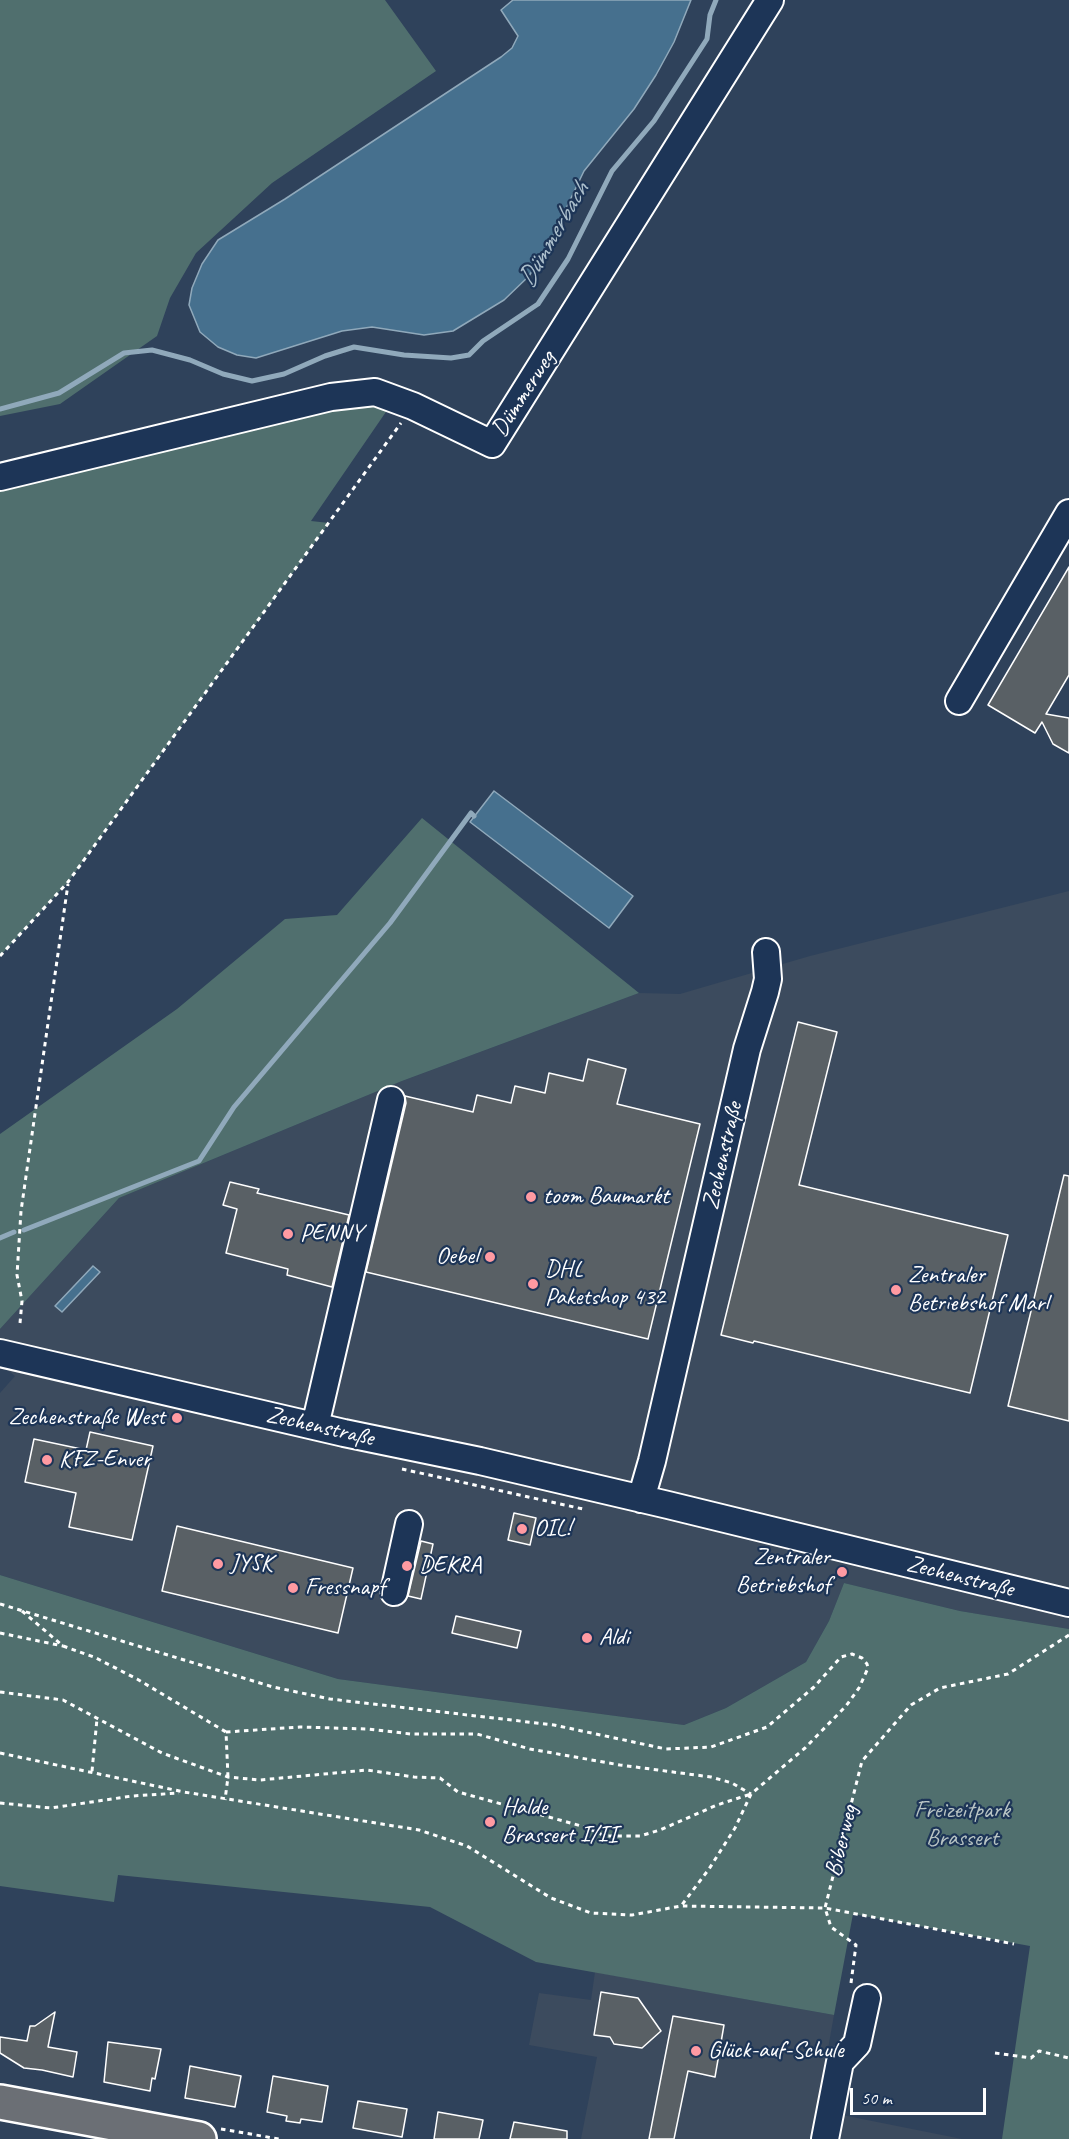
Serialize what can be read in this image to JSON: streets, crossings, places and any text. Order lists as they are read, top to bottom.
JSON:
{
  "streets": {
    "street": ["Dümmerweg", "Zechenstraße"],
    "path": ["Biberweg"]
  },
  "water": ["Dümmerbach"],
  "parks": ["Freizeitpark Brassert"],
  "places": [
    "toom Baumarkt",
    "PENNY",
    "Oebel",
    "DHL Paketshop 432",
    "Zentraler Betriebshof Marl",
    "Zechenstraße West",
    "KFZ-Enver",
    "OIL!",
    "JYSK",
    "DEKRA",
    "Zentraler Betriebshof",
    "Fressnapf",
    "Aldi",
    "Halde Brassert I/II",
    "Glück-auf-Schule"
  ],
  "scale_bar": "50 m"
}
